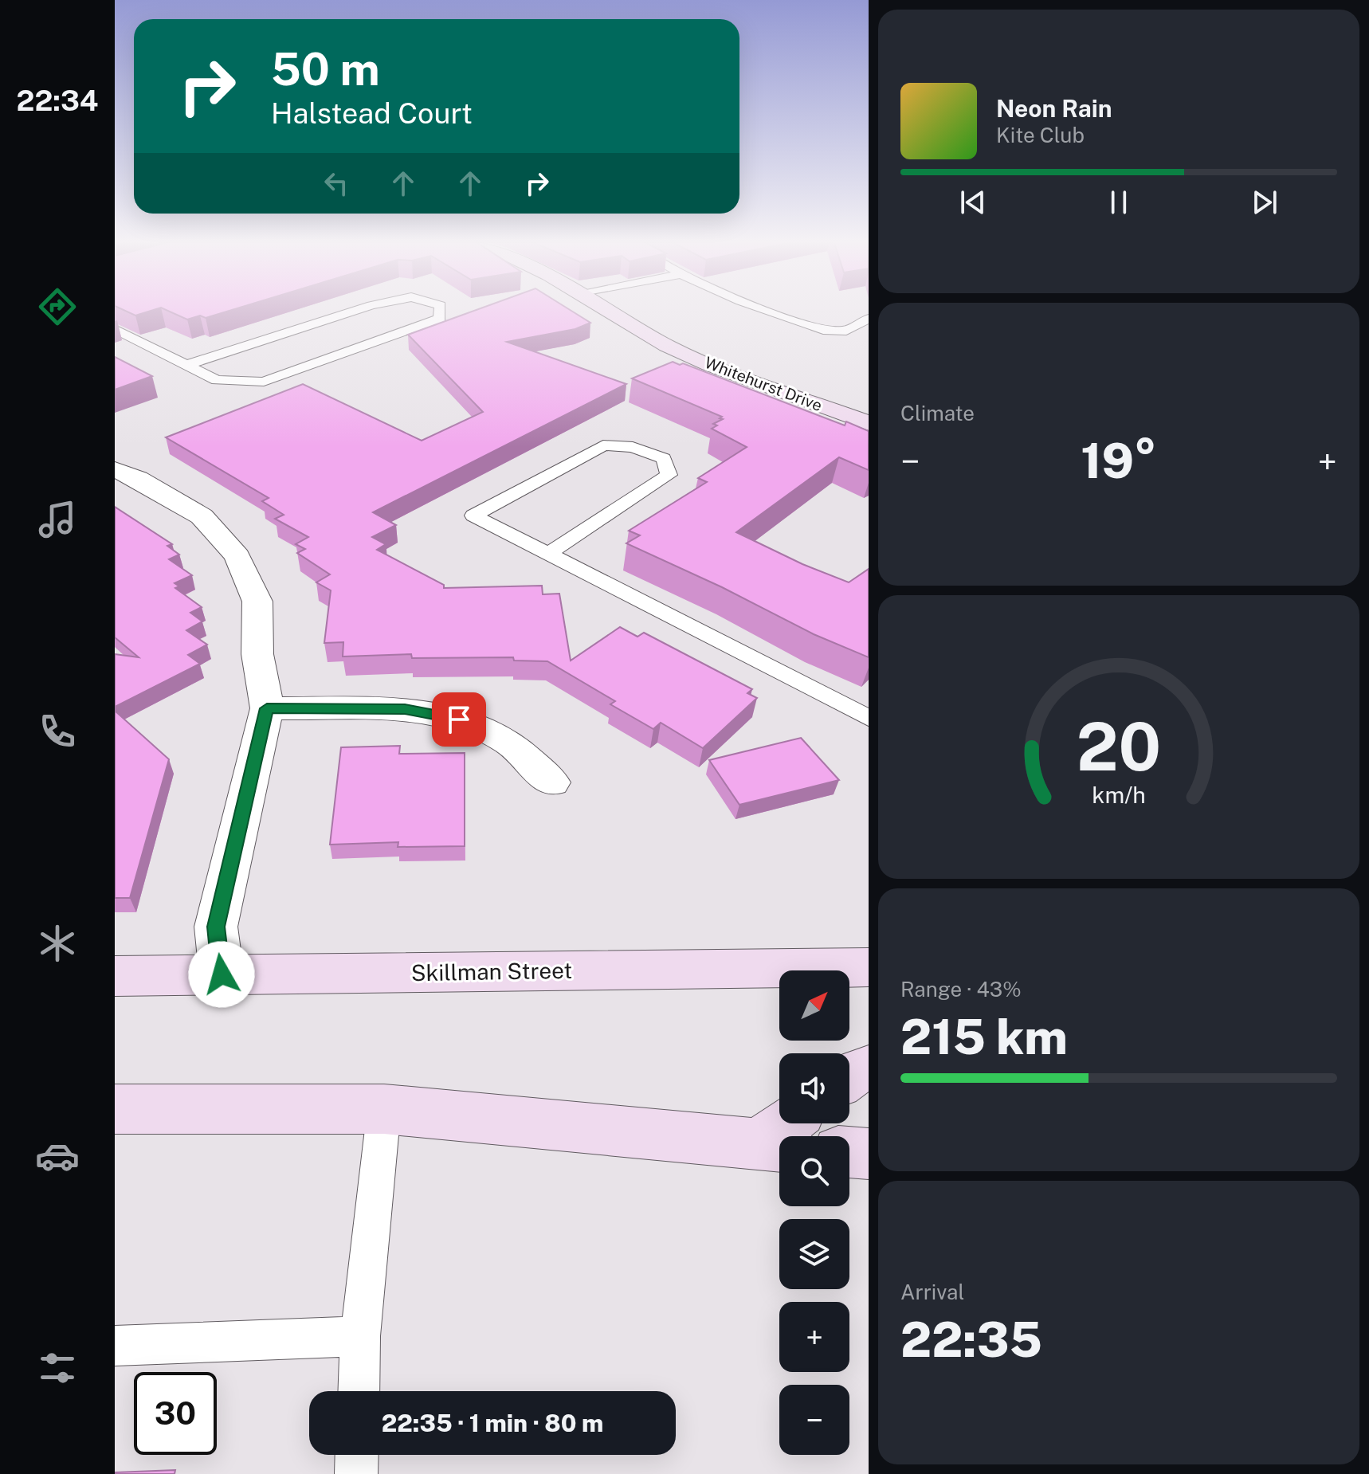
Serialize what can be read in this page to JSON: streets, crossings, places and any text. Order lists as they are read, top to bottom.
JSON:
{
  "streets": {
    "main road": ["Whitehurst Drive", "Skillman Street"]
  },
  "north": "top right",
  "page": {
    "tabs": "22:34",
    "turn": ["50 m", "Halstead Court"],
    "song": ["Neon Rain", "Kite Club"],
    "tile": [
      "Climate",
      ["Range · 43%", "215 km"],
      ["Arrival", "22:35"]
    ],
    "heat": ["−", "19°", "+"],
    "map_buttons": ["+", "−"],
    "limit": "30",
    "trip": "22:35 · 1 min · 80 m",
    "gauge": ["20", "km/h"]
  }
}
